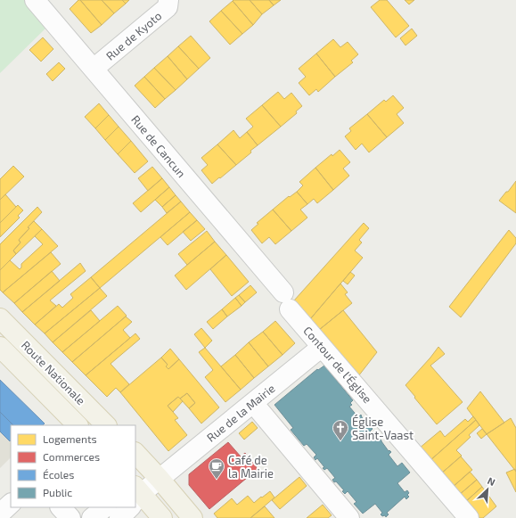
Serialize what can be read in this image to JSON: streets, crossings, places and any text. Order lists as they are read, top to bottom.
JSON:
{
  "streets": {
    "main road": ["Route Nationale"],
    "street": [
      "Rue de Kyoto",
      "Rue de Cancun",
      "Contour de l'Église",
      "Rue de la Mairie"
    ]
  },
  "crossings": [
    ["Rue de Kyoto", "Rue de Cancun"],
    ["Rue de Cancun", "Contour de l'Église"],
    ["Contour de l'Église", "Rue de la Mairie"]
  ],
  "places": {
    "church": ["Église Saint-Vaast"],
    "cafe": ["Café de la Mairie"]
  },
  "legend": [
    "Logements",
    "Commerces",
    "Écoles",
    "Public"
  ],
  "north": "top right"
}
